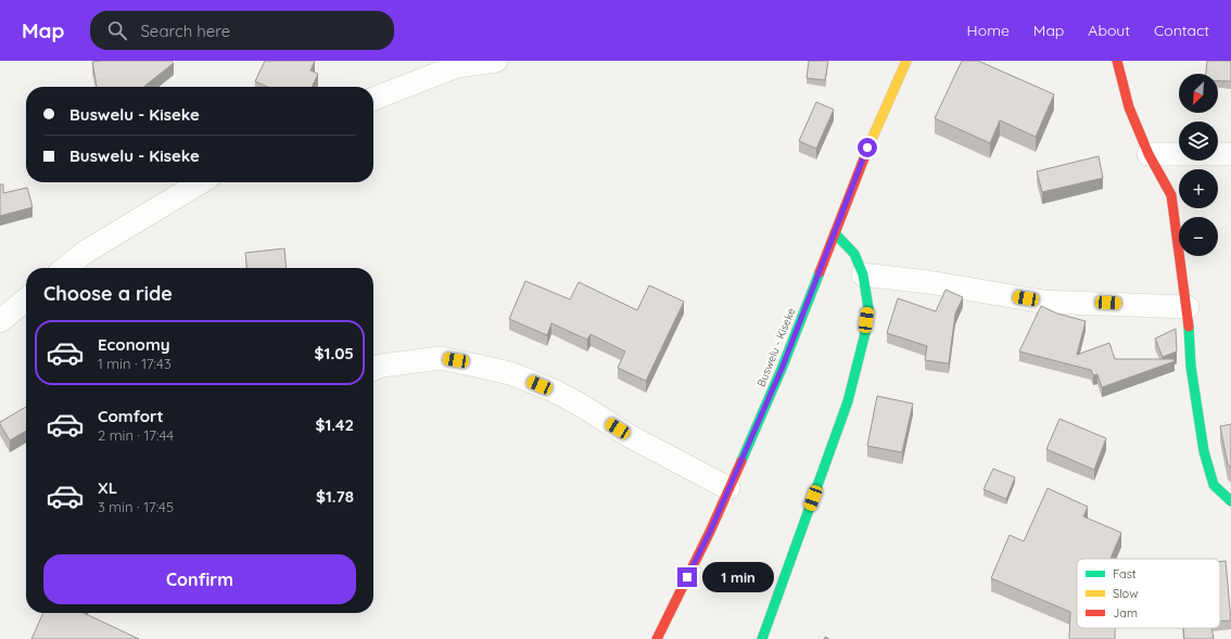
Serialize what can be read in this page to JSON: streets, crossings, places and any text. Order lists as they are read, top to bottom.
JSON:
{
  "streets": {
    "street": ["Buswelu - Kiseke"]
  },
  "legend": ["Fast", "Slow", "Jam"],
  "north": "bottom left",
  "page": {
    "header": "Map",
    "search": "Search here",
    "nav": [
      "Home",
      "Map",
      "About",
      "Contact"
    ],
    "map_buttons": ["+", "−"],
    "banner": ["Buswelu - Kiseke", "Buswelu - Kiseke"],
    "heading": "Choose a ride",
    "list": [
      {
        "name": "Economy",
        "note": "1 min · 17:43",
        "value": "$1.05"
      },
      {
        "name": "Comfort",
        "note": "2 min · 17:44",
        "value": "$1.42"
      },
      {
        "name": "XL",
        "note": "3 min · 17:45",
        "value": "$1.78"
      }
    ],
    "buttons": "Confirm",
    "bubble": "1 min"
  }
}
